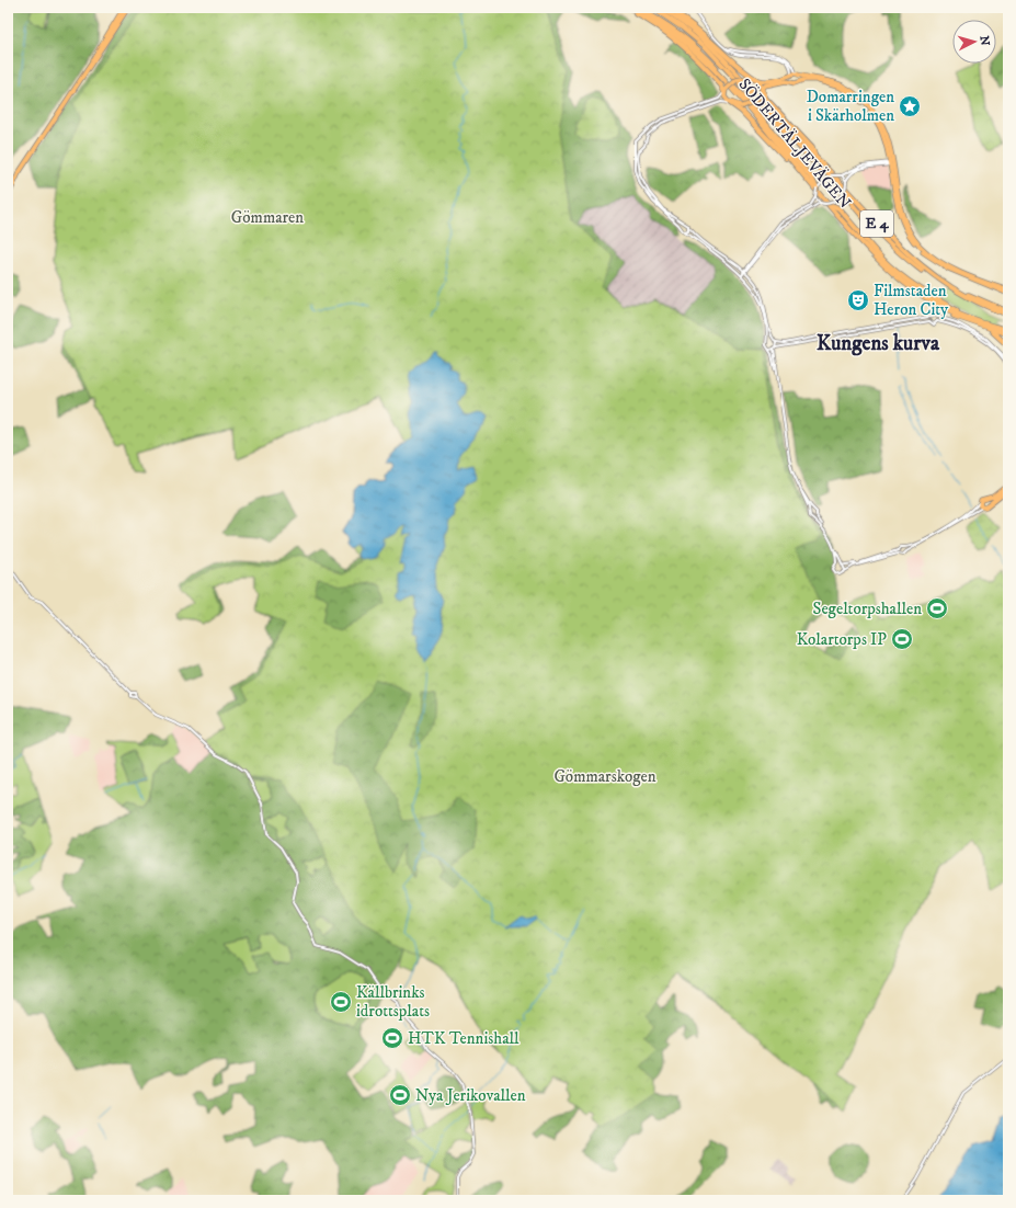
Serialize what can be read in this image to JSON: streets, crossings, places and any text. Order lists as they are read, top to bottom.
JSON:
{
  "streets": {
    "highway": ["SÖDERTÄLJEVÄGEN", "E 4"]
  },
  "districts": ["Kungens kurva"],
  "parks": ["Gömmaren", "Gömmarskogen"],
  "places": {
    "place": ["Domarringen i Skärholmen"],
    "theatre": ["Filmstaden Heron City"],
    "sports": [
      "Segeltorpshallen",
      "Kolartorps IP",
      "Källbrinks idrottsplats",
      "HTK Tennishall",
      "Nya Jerikovallen"
    ]
  },
  "north": "right"
}
